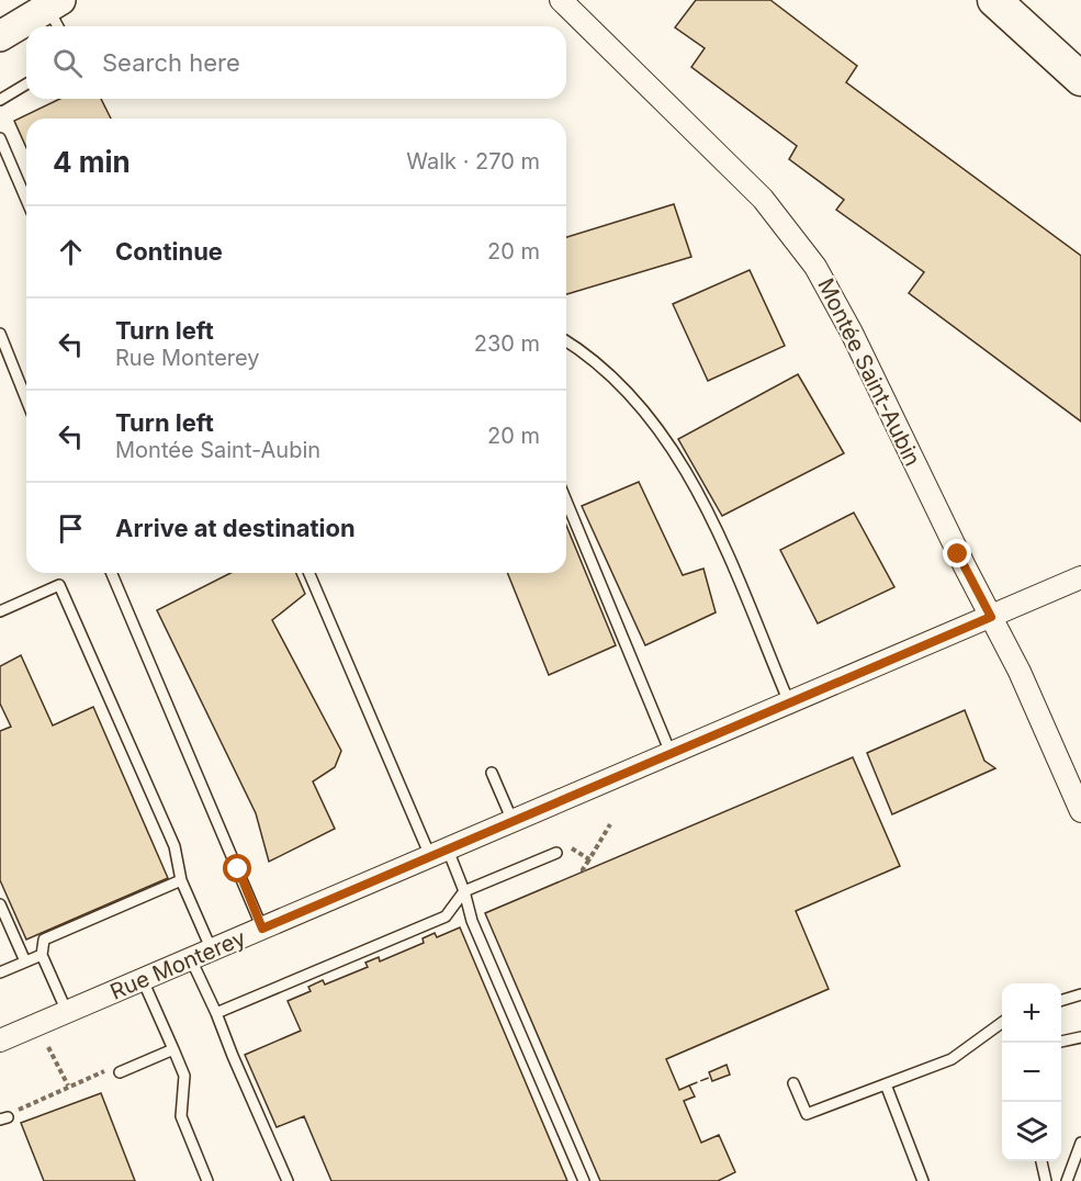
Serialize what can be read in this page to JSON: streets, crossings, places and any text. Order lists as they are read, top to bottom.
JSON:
{
  "streets": {
    "street": ["Montée Saint-Aubin", "Rue Monterey"]
  },
  "crossings": [
    ["Montée Saint-Aubin", "Rue Monterey"]
  ],
  "page": {
    "search": "Search here",
    "heading": ["4 min", "Walk · 270 m"],
    "list": [
      ["Continue", "20 m"],
      ["Turn left", "Rue Monterey", "230 m"],
      ["Turn left", "Montée Saint-Aubin", "20 m"],
      "Arrive at destination"
    ],
    "map_buttons": ["+", "−"]
  }
}
